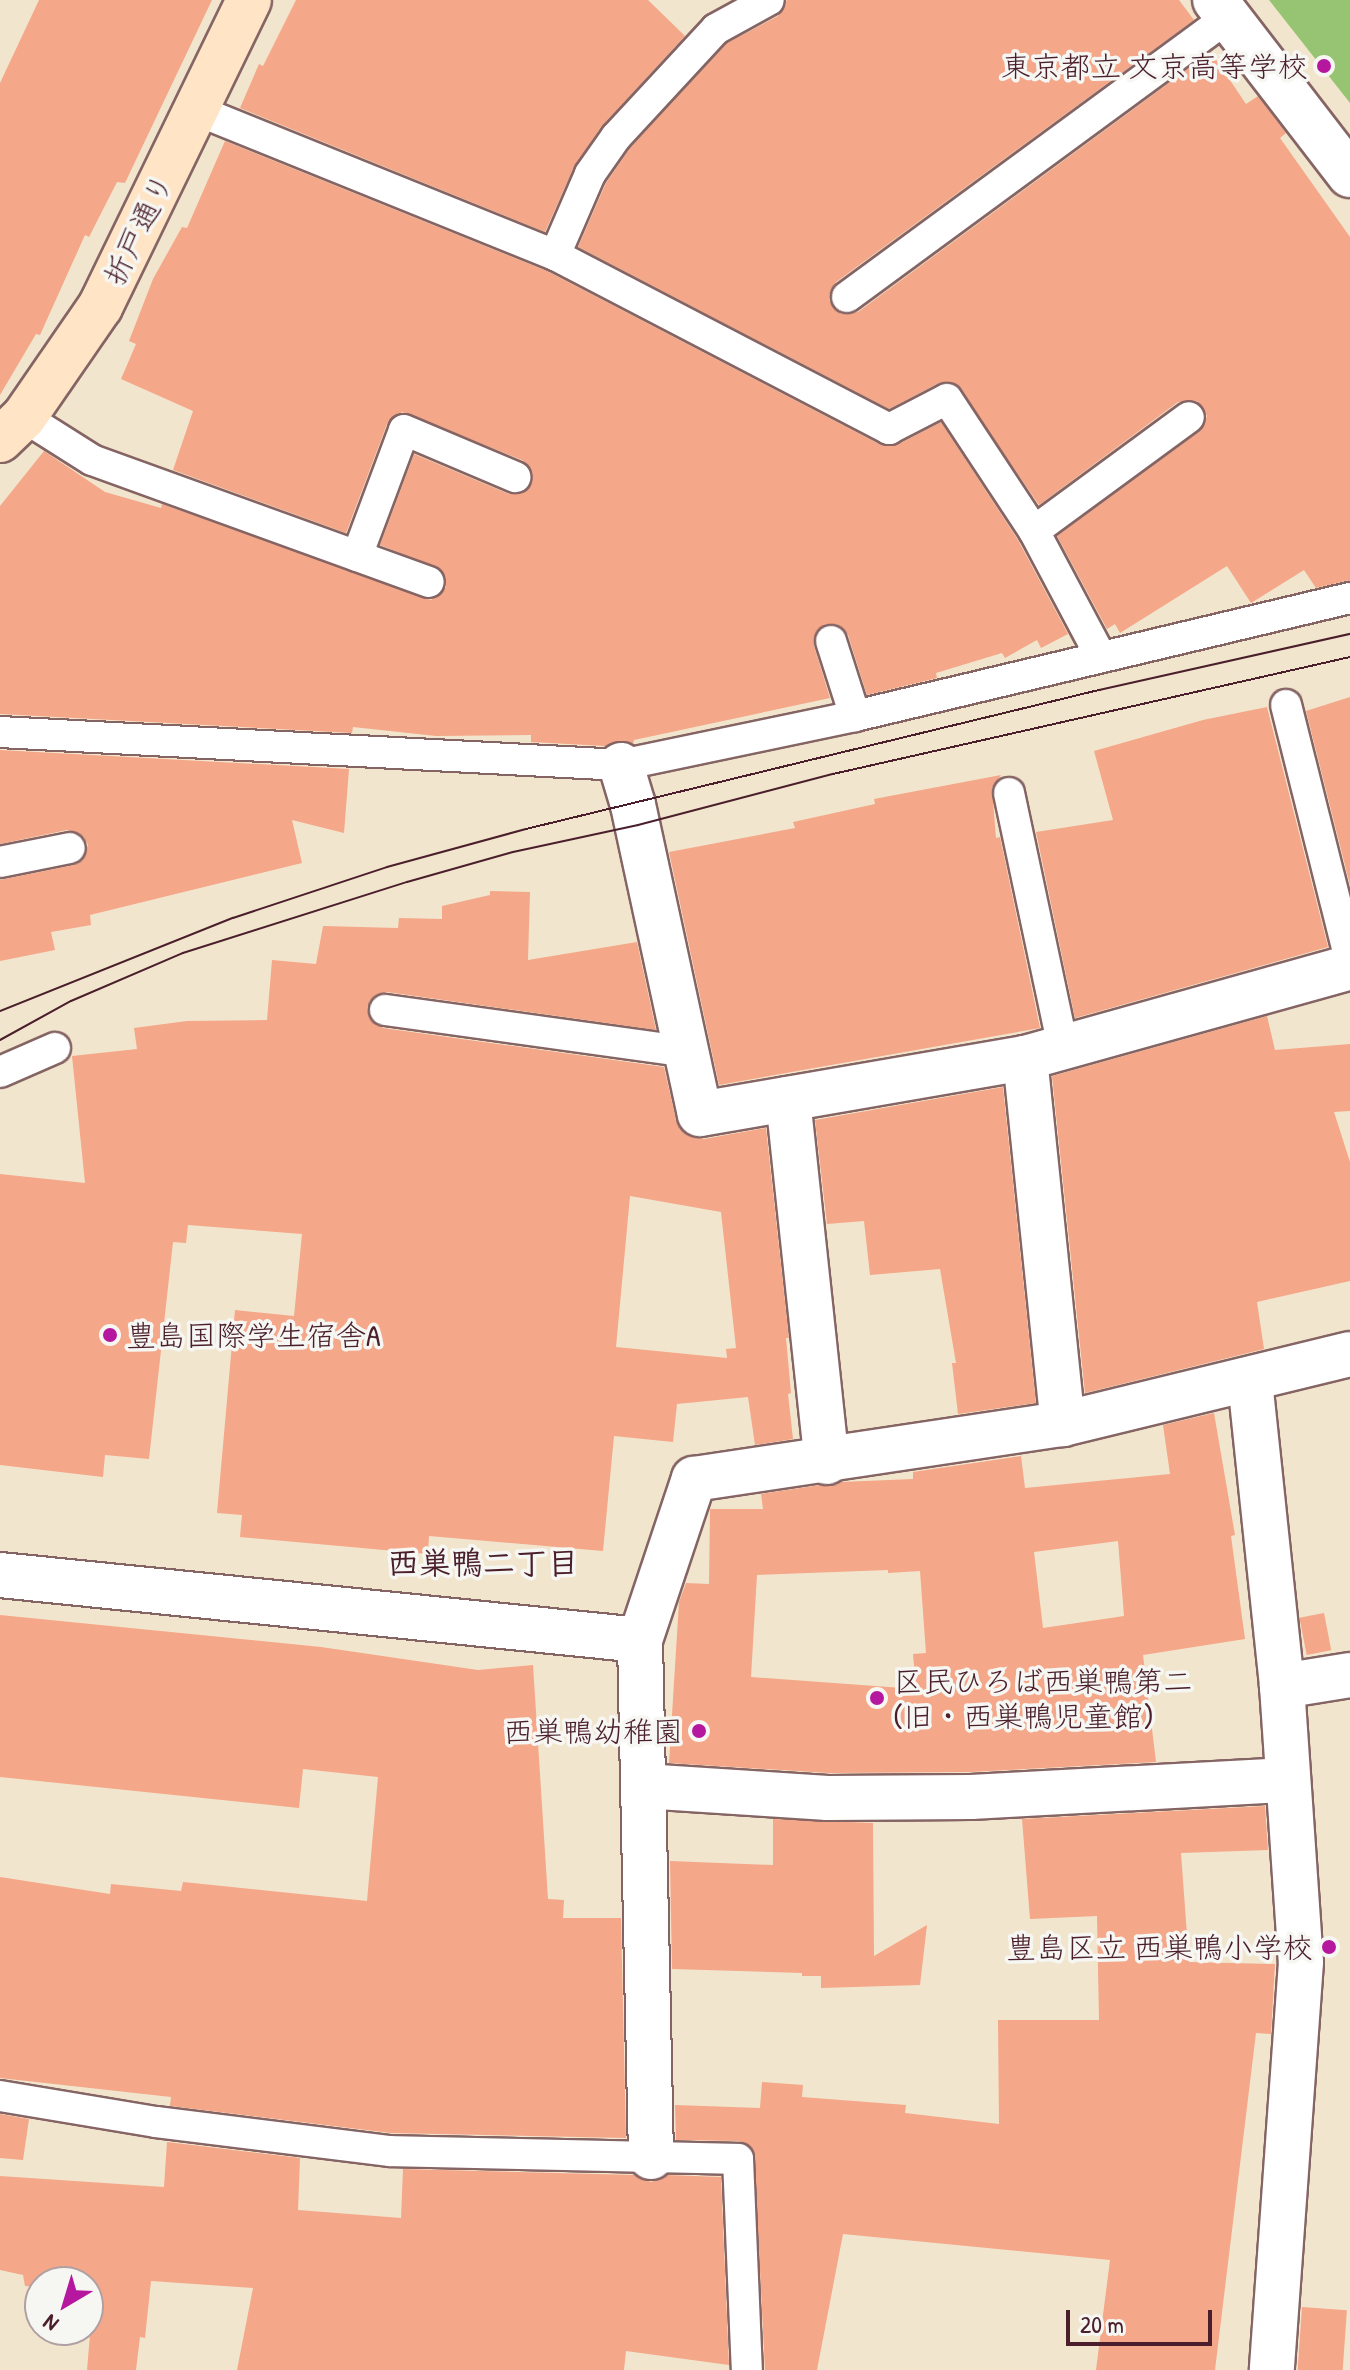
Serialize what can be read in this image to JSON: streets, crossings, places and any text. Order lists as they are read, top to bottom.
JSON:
{
  "streets": {
    "street": ["折戸通り"]
  },
  "districts": ["西巣鴨二丁目"],
  "places": [
    "東京都立 文京高等学校",
    "豊島国際学生宿舎A",
    "区民ひろば西巣鴨第二 (旧・西巣鴨児童館)",
    "西巣鴨幼稚園",
    "豊島区立 西巣鴨小学校"
  ],
  "scale_bar": "20 m",
  "north": "bottom left"
}
